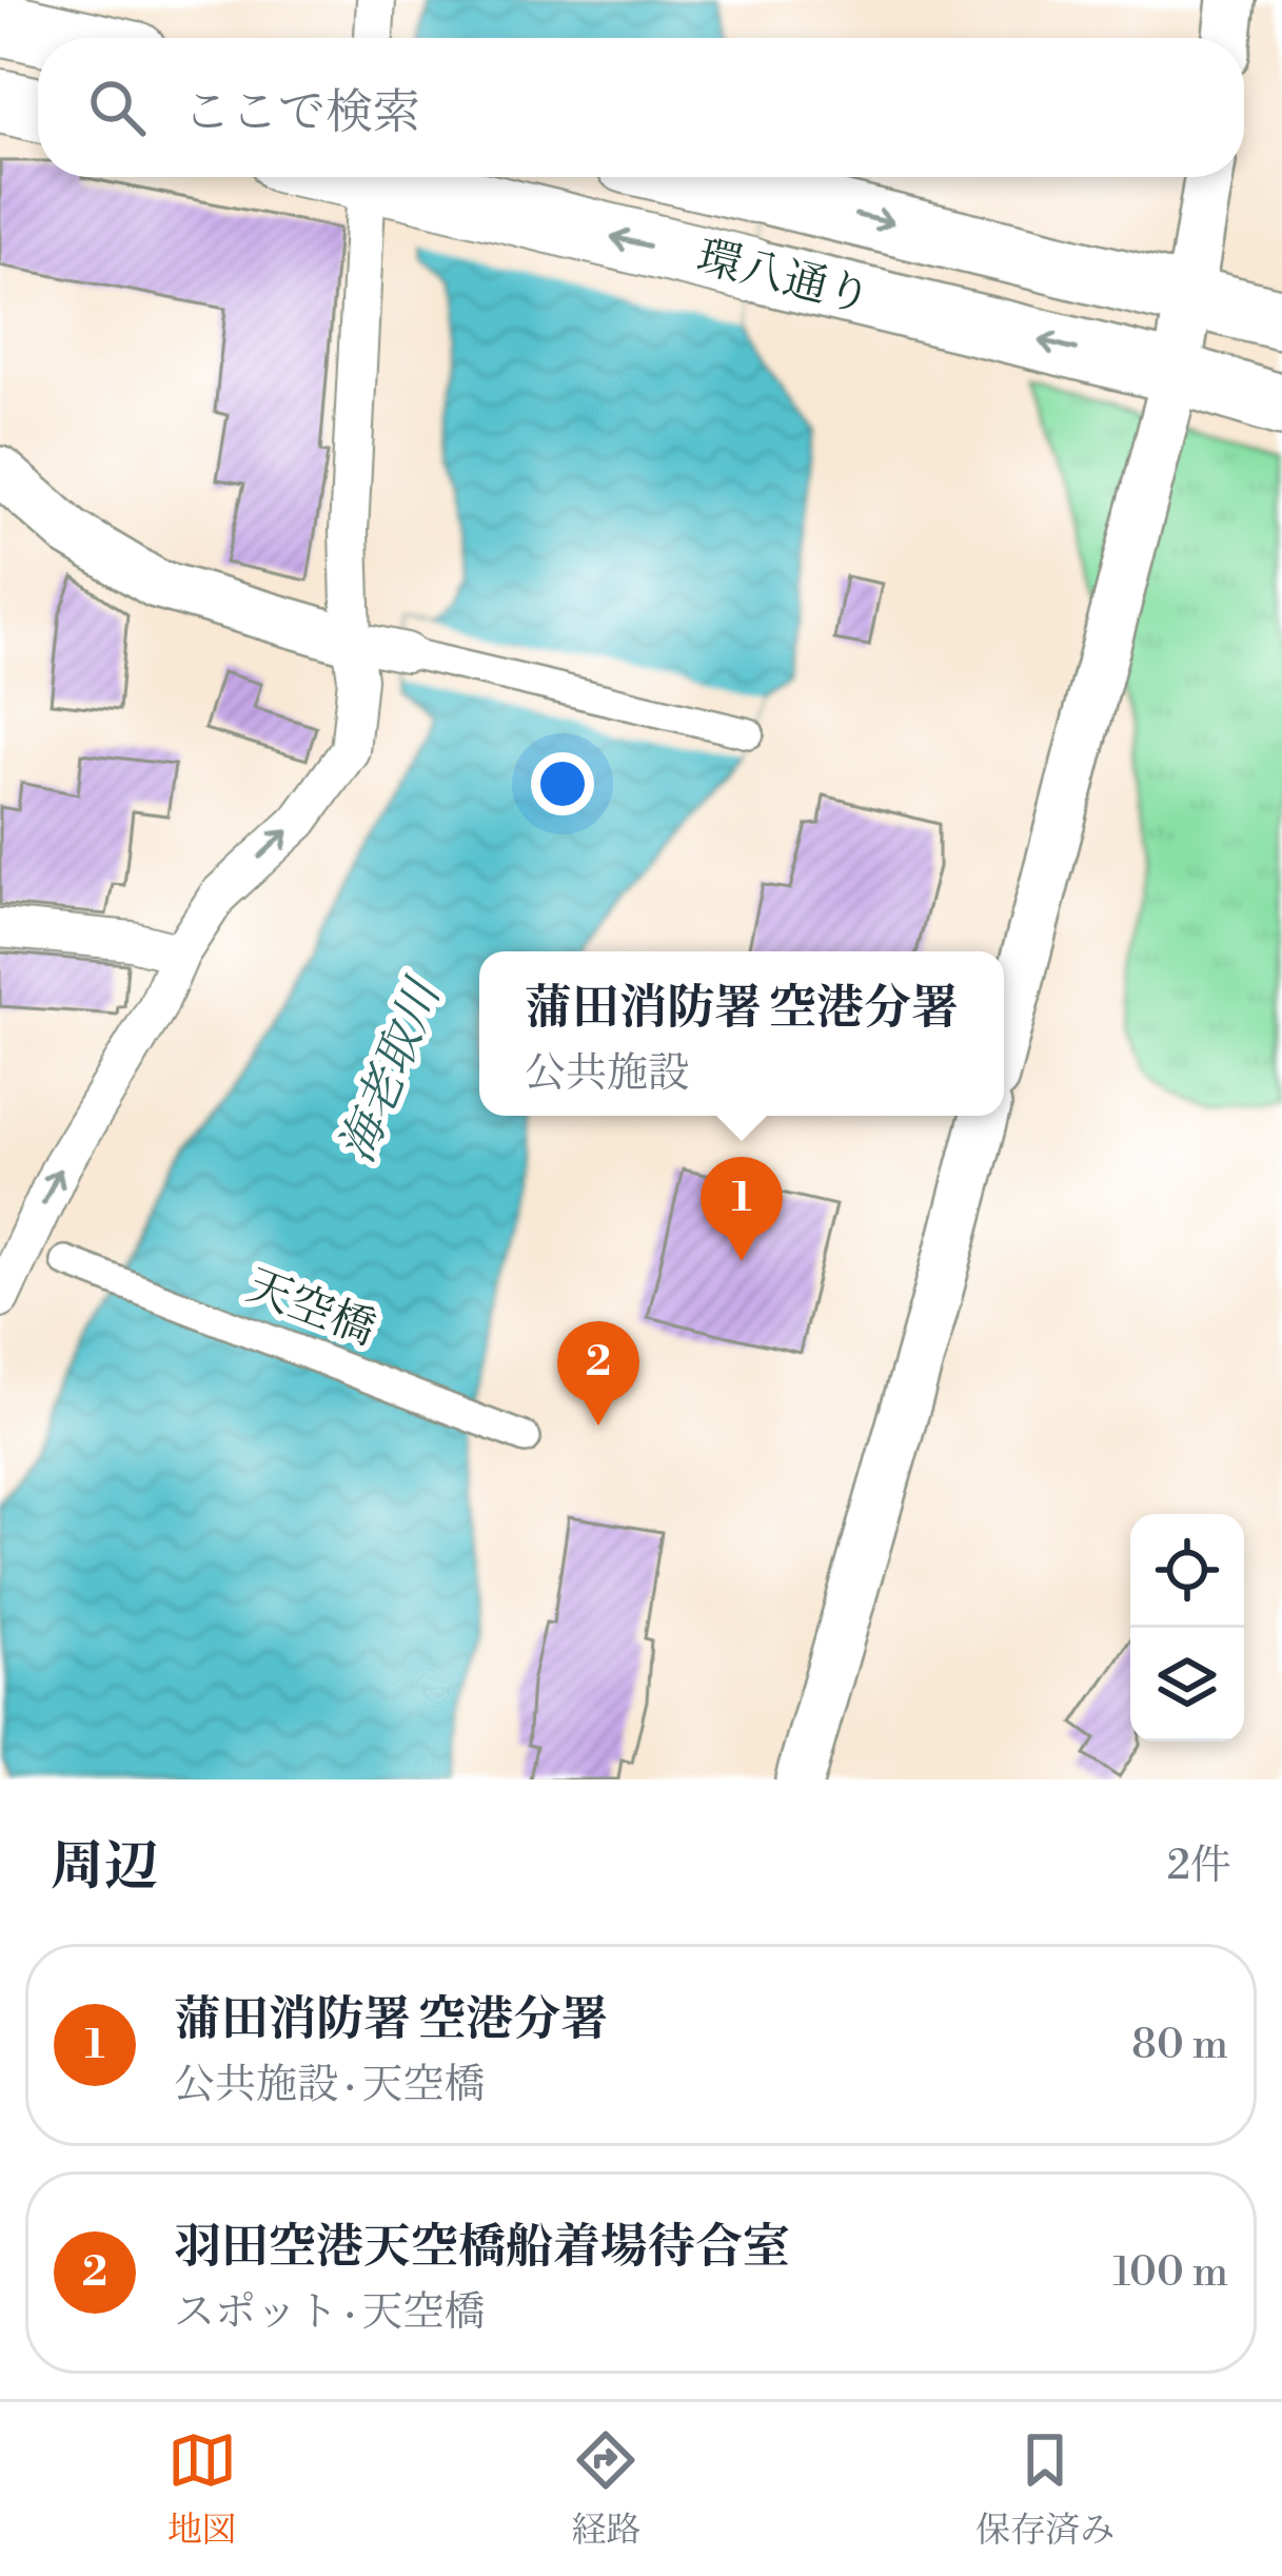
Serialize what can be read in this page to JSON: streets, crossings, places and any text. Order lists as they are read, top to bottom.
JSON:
{
  "streets": {
    "highway": ["環八通り"],
    "street": ["天空橋"]
  },
  "water": ["海老取川"],
  "page": {
    "search": "ここで検索",
    "popup": ["蒲田消防署 空港分署", "公共施設"],
    "pins": ["1", "2"],
    "heading": ["周辺", "2件"],
    "list": [
      {
        "mark": "1",
        "name": "蒲田消防署 空港分署",
        "note": "公共施設 · 天空橋",
        "value": "80 m"
      },
      {
        "mark": "2",
        "name": "羽田空港天空橋船着場待合室",
        "note": "スポット · 天空橋",
        "value": "100 m"
      }
    ],
    "nav": ["地図", "経路", "保存済み"]
  }
}
